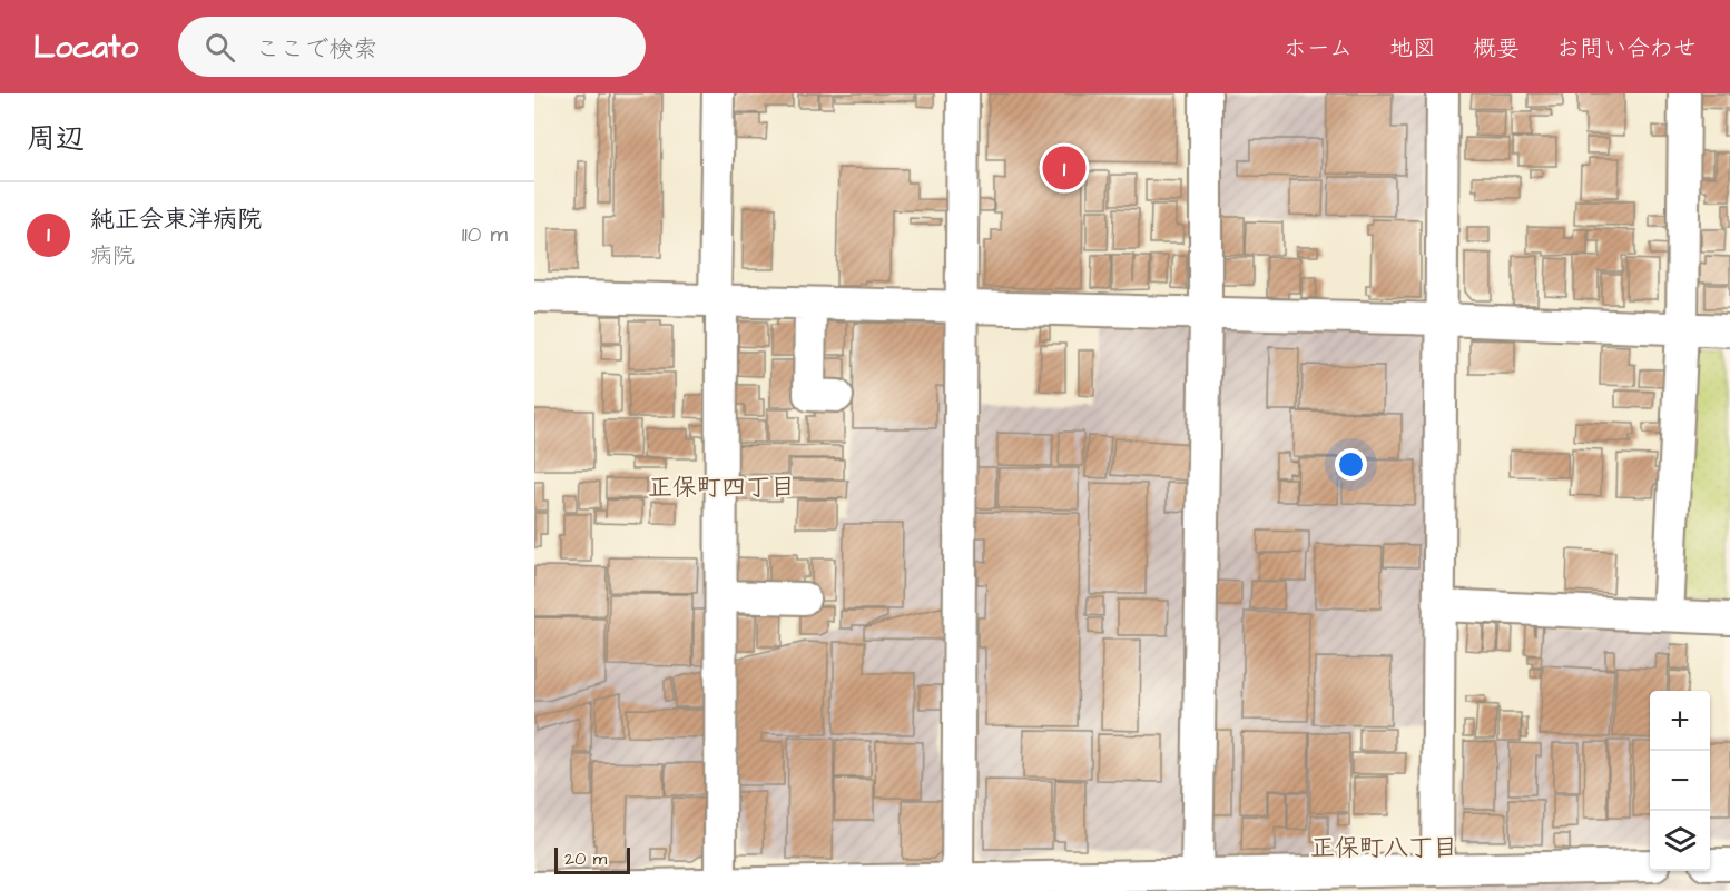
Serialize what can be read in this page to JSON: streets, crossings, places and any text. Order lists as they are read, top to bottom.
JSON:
{
  "districts": ["正保町四丁目", "正保町八丁目"],
  "scale_bar": "20 m",
  "page": {
    "header": "Locato",
    "search": "ここで検索",
    "nav": [
      "ホーム",
      "地図",
      "概要",
      "お問い合わせ"
    ],
    "heading": "周辺",
    "pins": "1",
    "list": [
      {
        "mark": "1",
        "name": "純正会東洋病院",
        "note": "病院",
        "value": "110 m"
      }
    ],
    "map_buttons": ["+", "−"],
    "scale": "20 m"
  }
}
